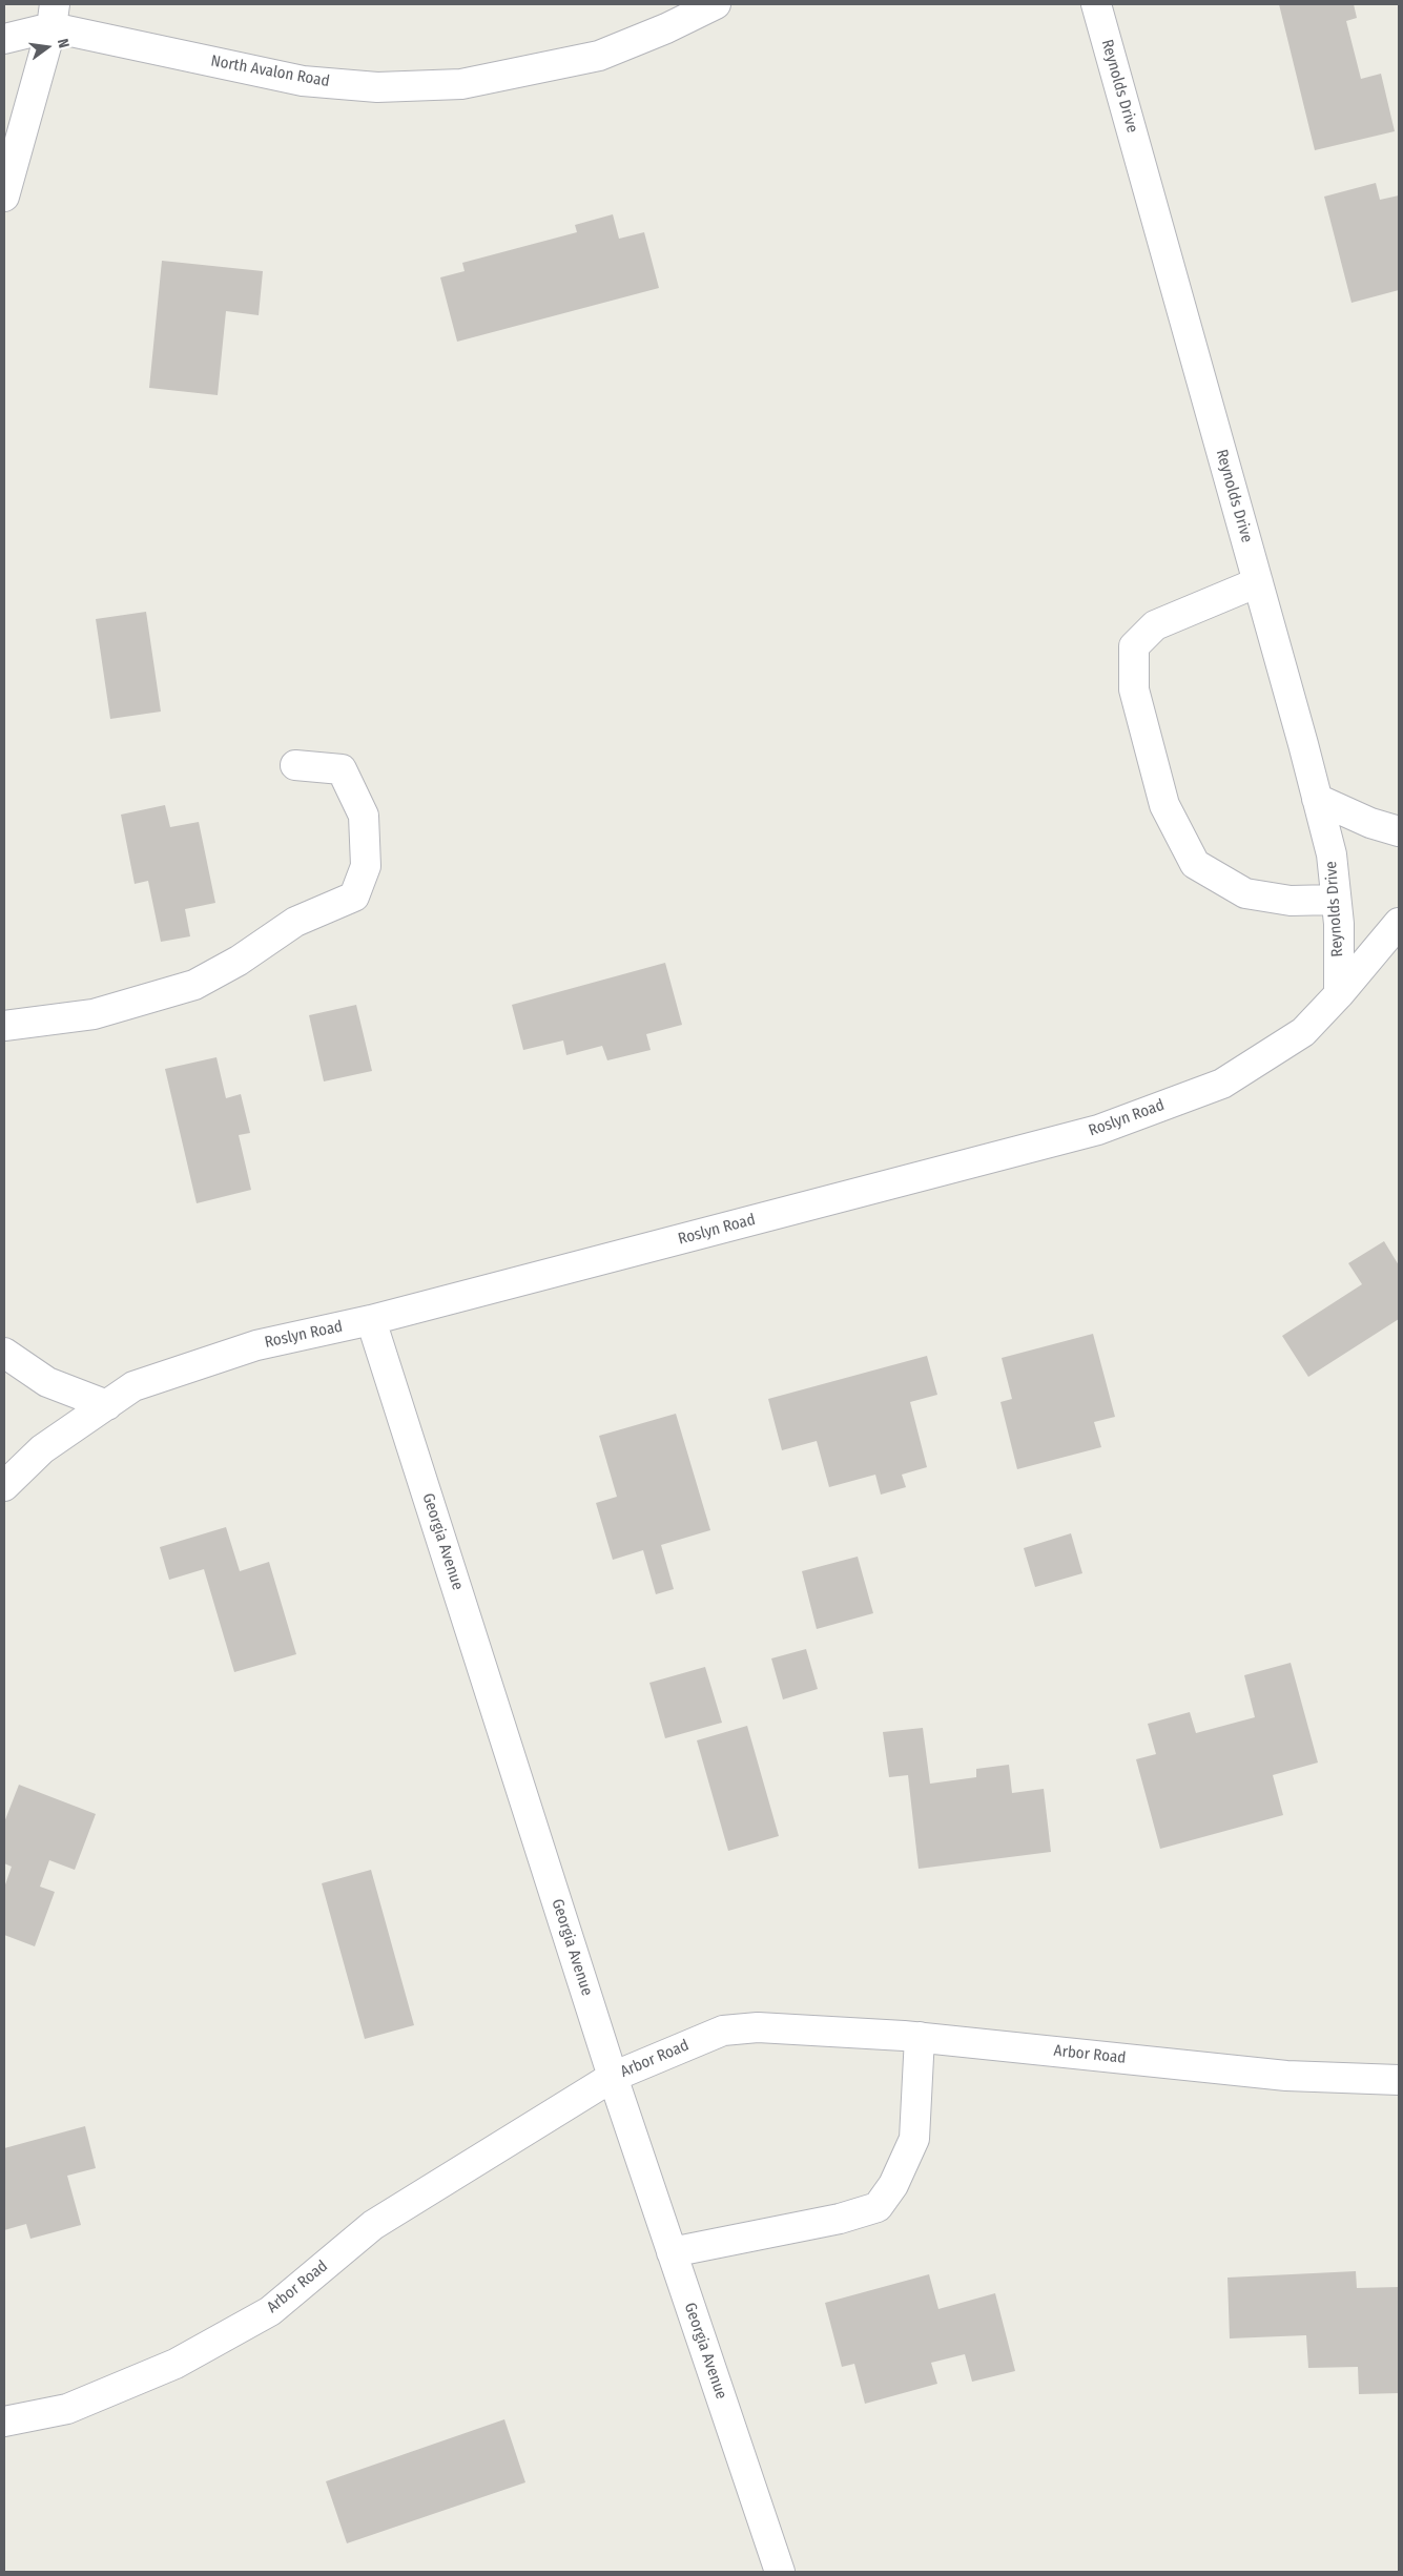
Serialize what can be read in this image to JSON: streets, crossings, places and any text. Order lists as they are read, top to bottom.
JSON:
{
  "streets": {
    "street": [
      "North Avalon Road",
      "Reynolds Drive",
      "Roslyn Road",
      "Georgia Avenue",
      "Arbor Road"
    ]
  },
  "crossings": [
    ["Reynolds Drive", "Roslyn Road"],
    ["Roslyn Road", "Georgia Avenue"],
    ["Georgia Avenue", "Arbor Road"]
  ],
  "north": "right"
}
